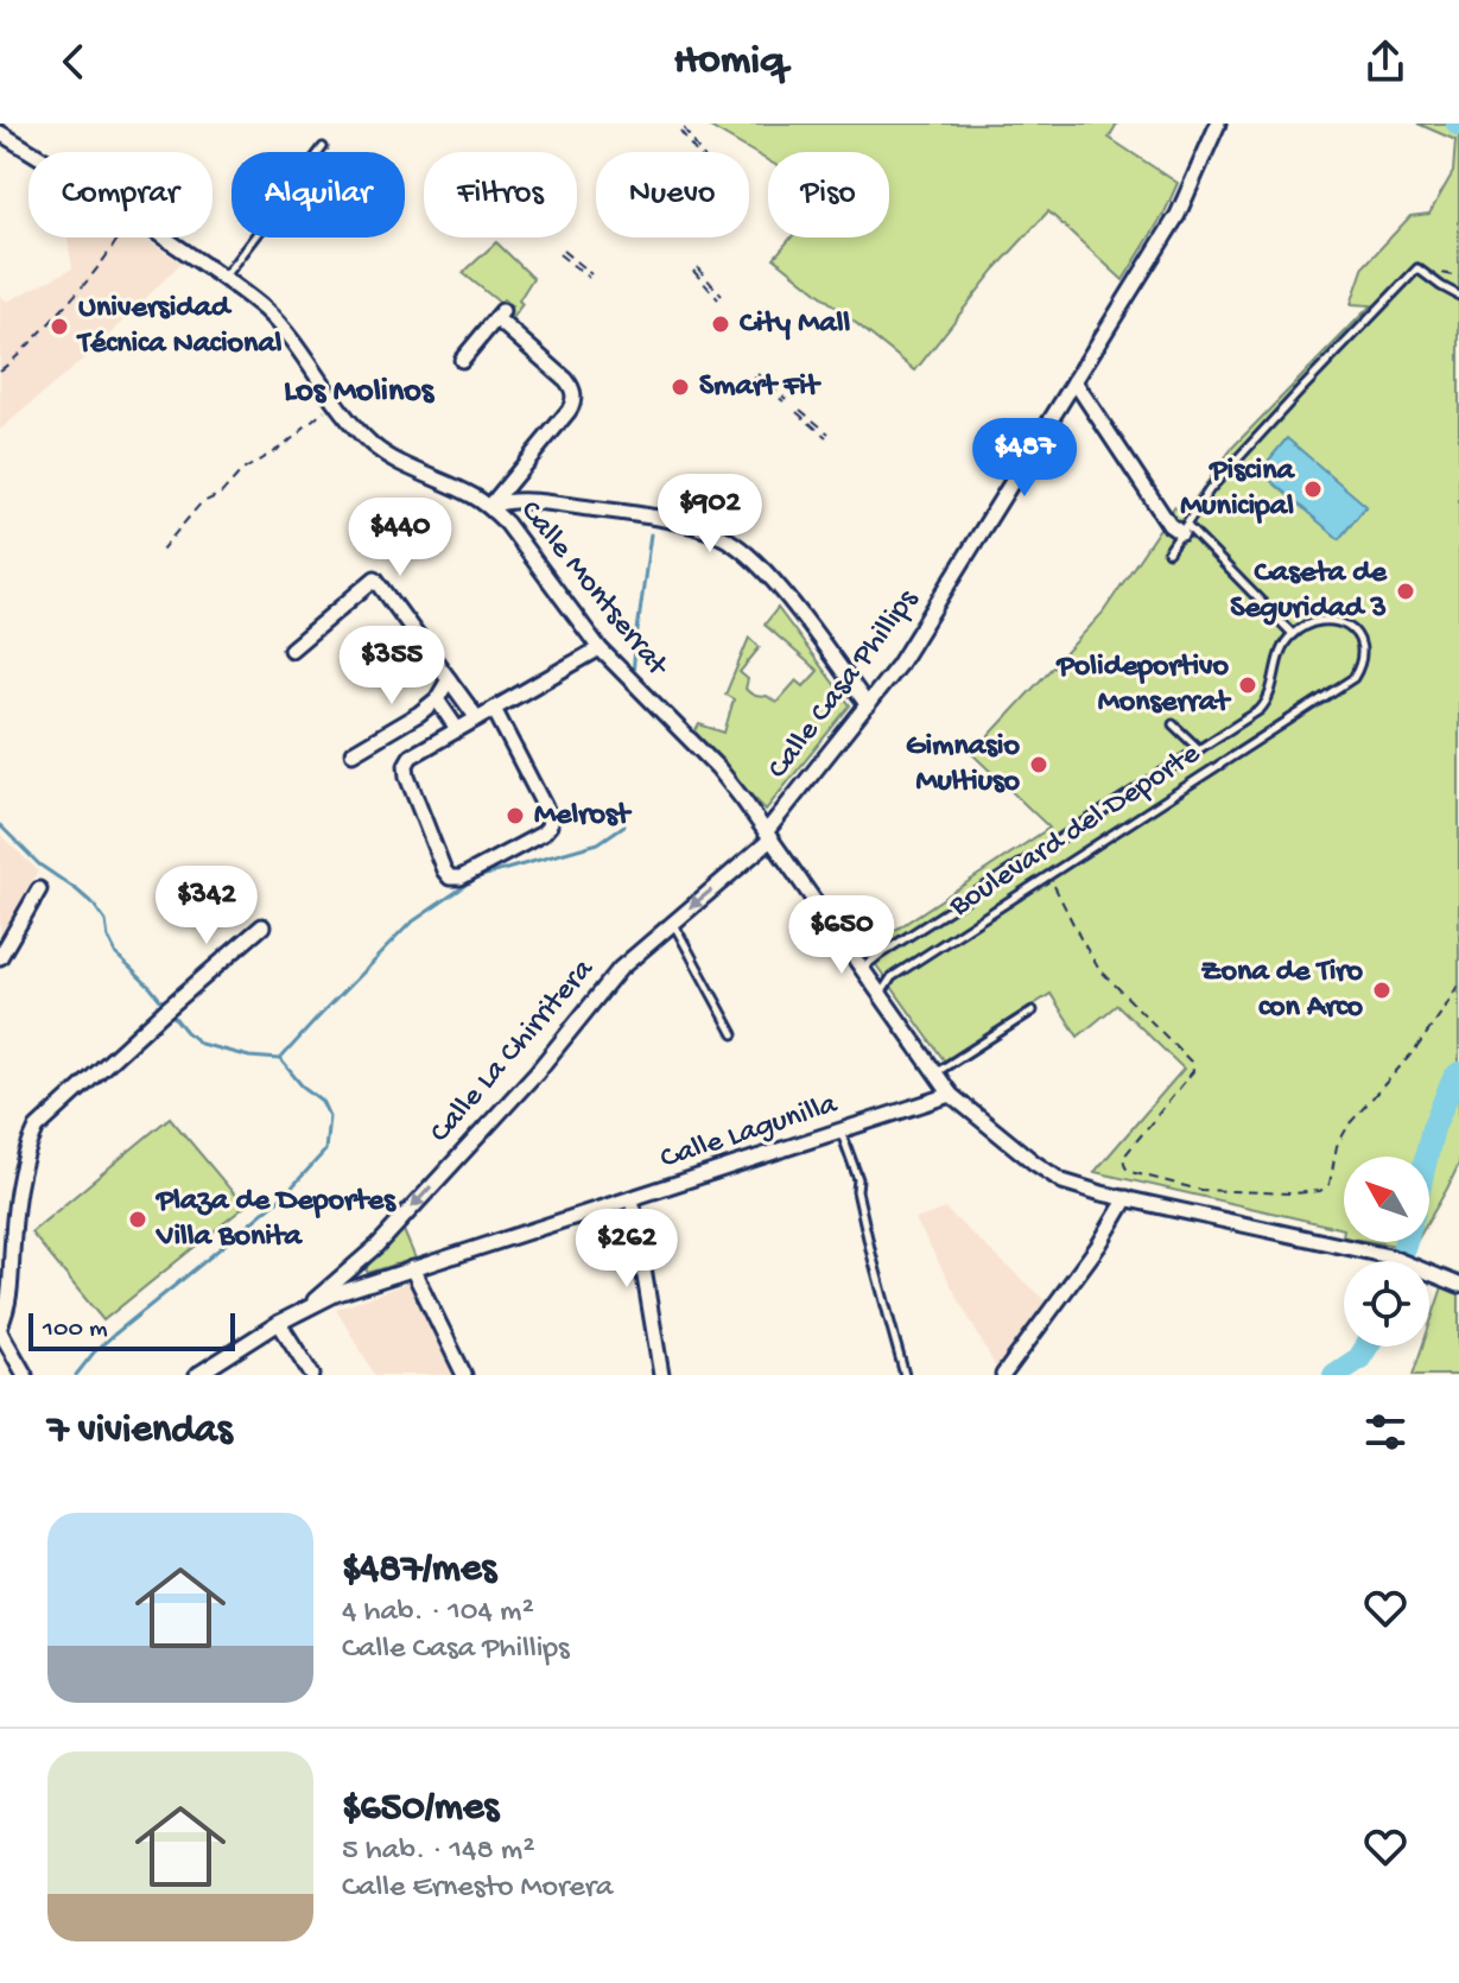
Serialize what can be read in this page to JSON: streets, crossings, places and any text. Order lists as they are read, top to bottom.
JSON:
{
  "streets": {
    "street": [
      "Calle Montserrat",
      "Calle Casa Phillips",
      "Calle La Chirritera",
      "Calle Lagunilla"
    ],
    "lane": ["Boulevard del Deporte"]
  },
  "crossings": [
    ["Calle Montserrat", "Calle Casa Phillips"],
    ["Calle Montserrat", "Boulevard del Deporte"],
    ["Calle Montserrat", "Calle La Chirritera"],
    ["Calle Montserrat", "Calle Lagunilla"],
    ["Calle Casa Phillips", "Calle La Chirritera"],
    ["Calle La Chirritera", "Calle Lagunilla"]
  ],
  "one_way": ["Calle La Chirritera"],
  "districts": ["Los Molinos"],
  "places": [
    "City Mall",
    "Universidad Técnica Nacional",
    "Smart Fit",
    "Piscina Municipal",
    "Caseta de Seguridad 3",
    "Polideportivo Monserrat",
    "Gimnasio Multiuso",
    "Melrost",
    "Zona de Tiro con Arco",
    "Plaza de Deportes Villa Bonita"
  ],
  "scale_bar": "100 m",
  "north": "top left",
  "page": {
    "header": "Homiq",
    "chip": [
      "Comprar",
      "Alquilar",
      "Filtros",
      "Nuevo",
      "Piso"
    ],
    "price": [
      "$487",
      "$902",
      "$440",
      "$355",
      "$342",
      "$650",
      "$262"
    ],
    "scale": "100 m",
    "heading": "7 viviendas",
    "list": [
      {
        "name": "$487/mes",
        "note": "4 hab. · 104 m² · Calle Casa Phillips"
      },
      {
        "name": "$650/mes",
        "note": "5 hab. · 148 m² · Calle Ernesto Morera"
      }
    ]
  }
}
